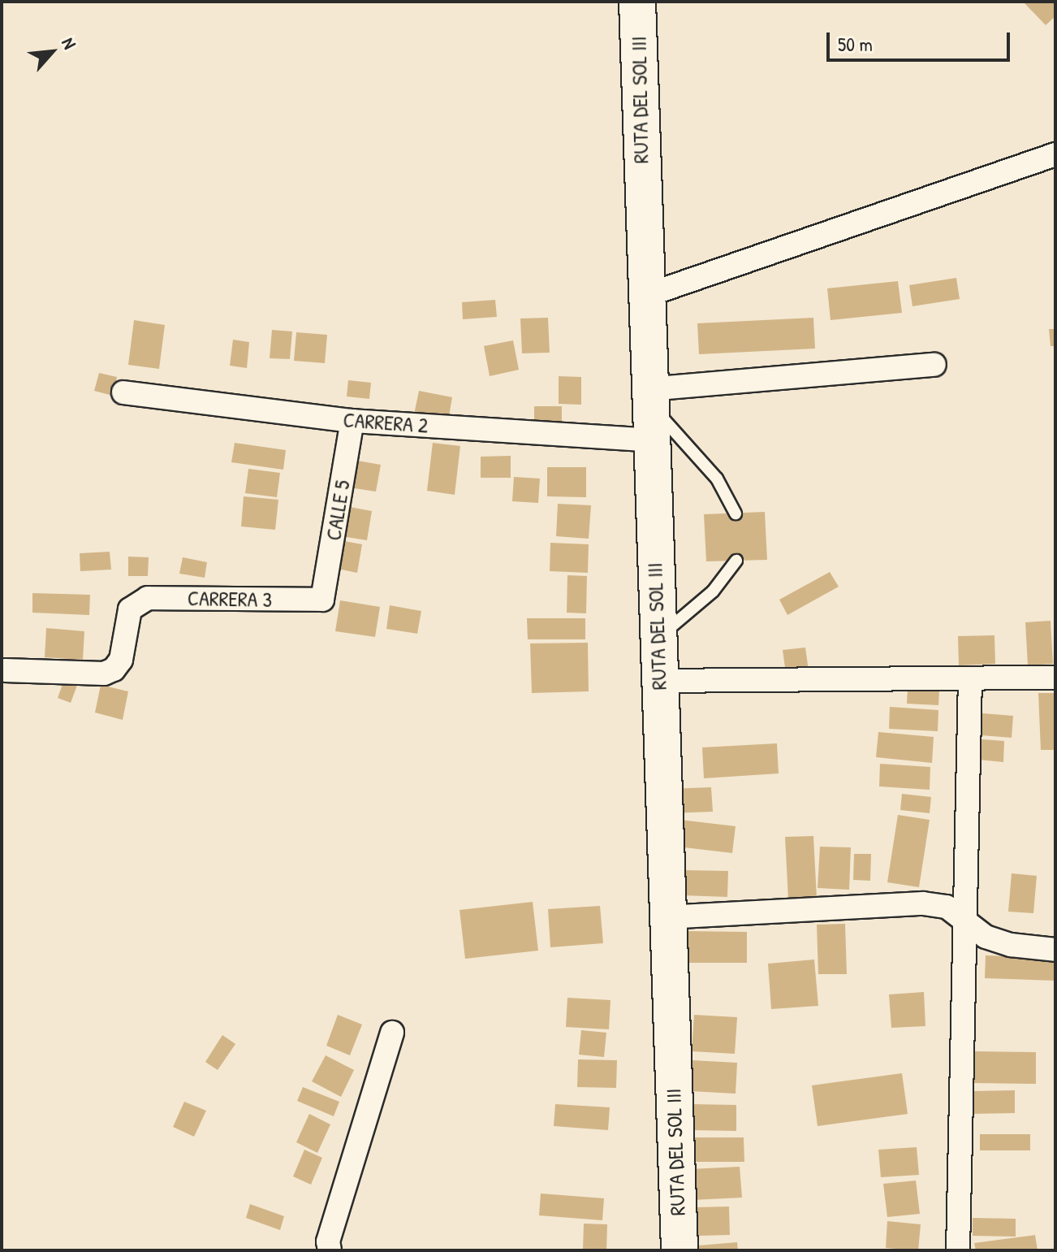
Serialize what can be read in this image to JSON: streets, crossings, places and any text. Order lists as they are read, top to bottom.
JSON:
{
  "streets": {
    "highway": ["RUTA DEL SOL III"],
    "street": ["CARRERA 2", "CALLE 5", "CARRERA 3"]
  },
  "crossings": [
    ["RUTA DEL SOL III", "CARRERA 2"],
    ["CARRERA 2", "CALLE 5"],
    ["CALLE 5", "CARRERA 3"]
  ],
  "scale_bar": "50 m",
  "north": "top right"
}
